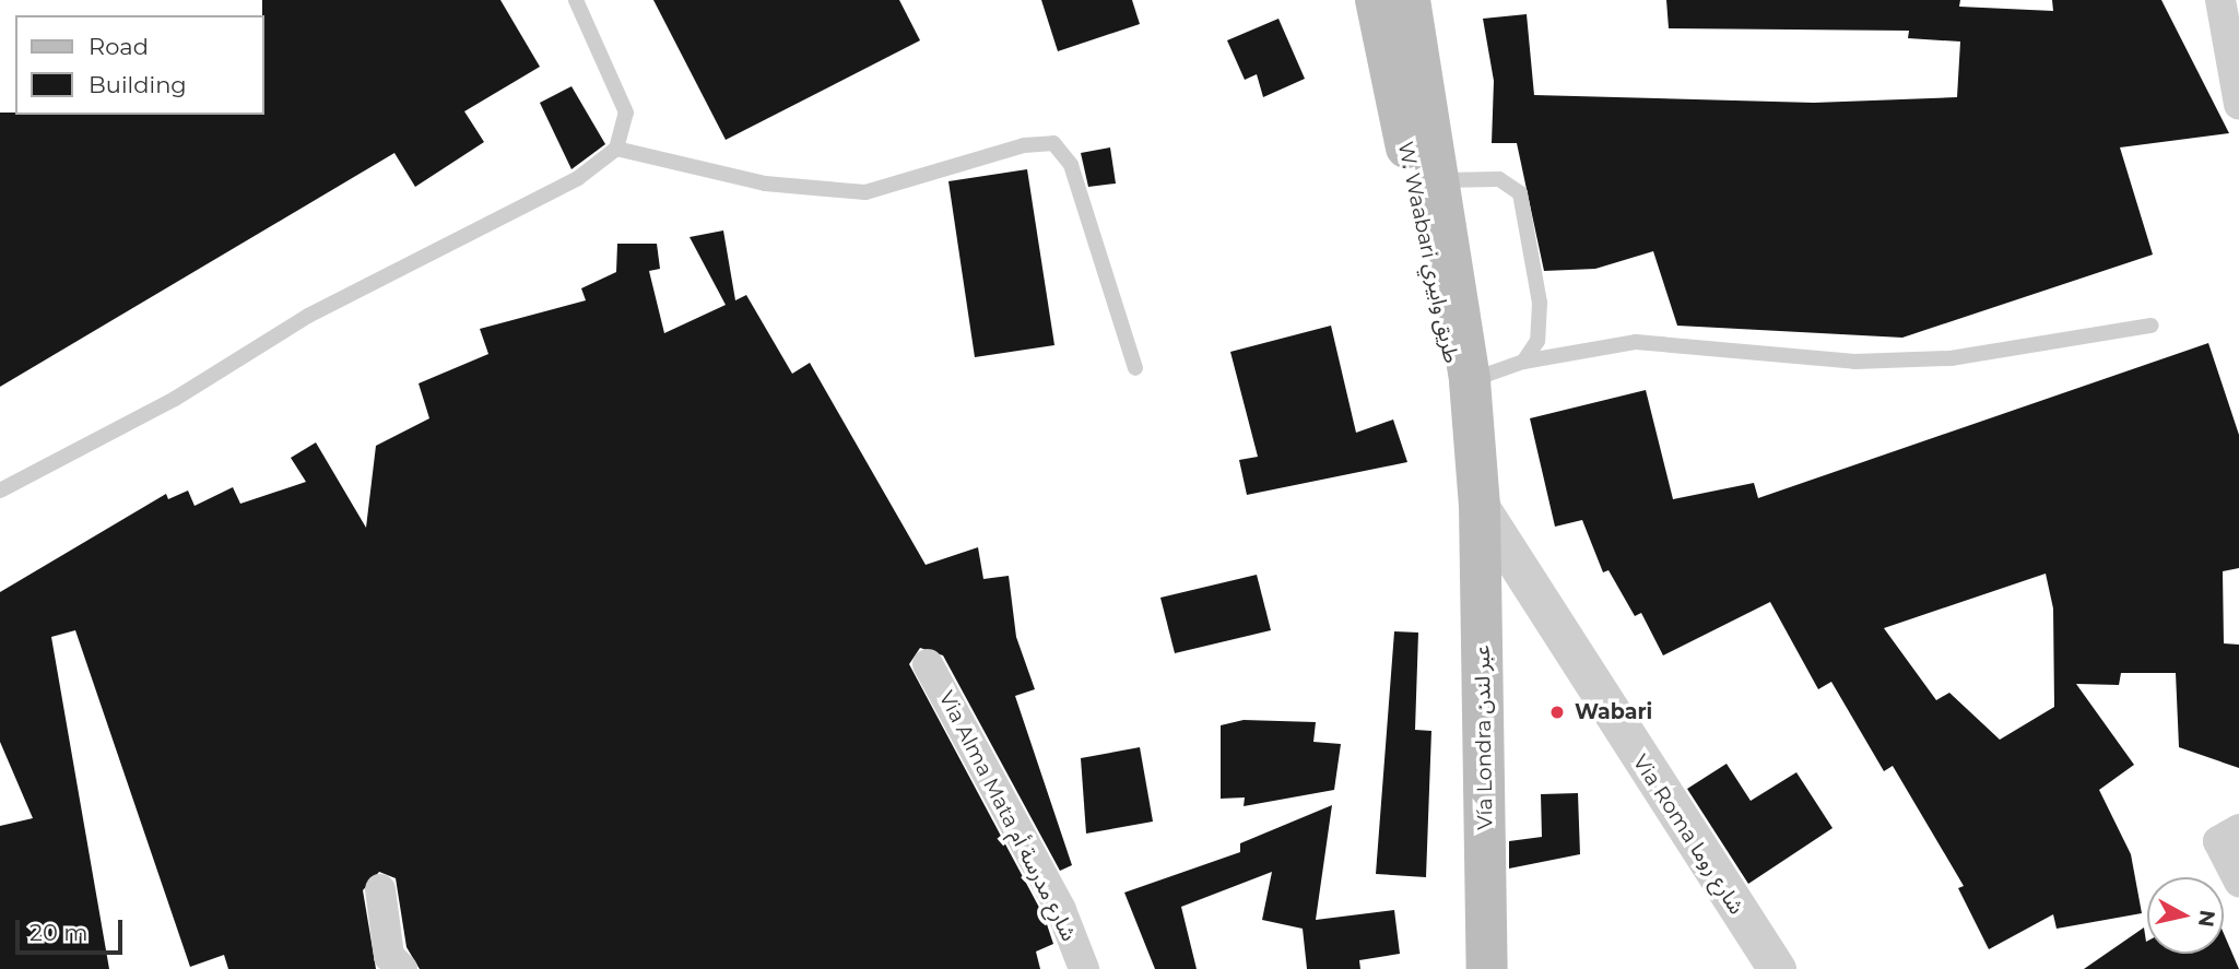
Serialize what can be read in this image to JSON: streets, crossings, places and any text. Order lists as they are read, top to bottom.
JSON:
{
  "streets": {
    "main road": ["W. Waabari طريق وابيري", "Vía Londra عبر لندن"],
    "street": ["Via Alma Mata شارع مدرسة أم", "Via Roma شارع روما"]
  },
  "crossings": [
    ["W. Waabari طريق وابيري", "Vía Londra عبر لندن"],
    ["W. Waabari طريق وابيري", "Via Roma شارع روما"],
    ["Vía Londra عبر لندن", "Via Roma شارع روما"]
  ],
  "places": ["Wabari"],
  "legend": ["Road", "Building"],
  "scale_bar": "20 m",
  "north": "right"
}
